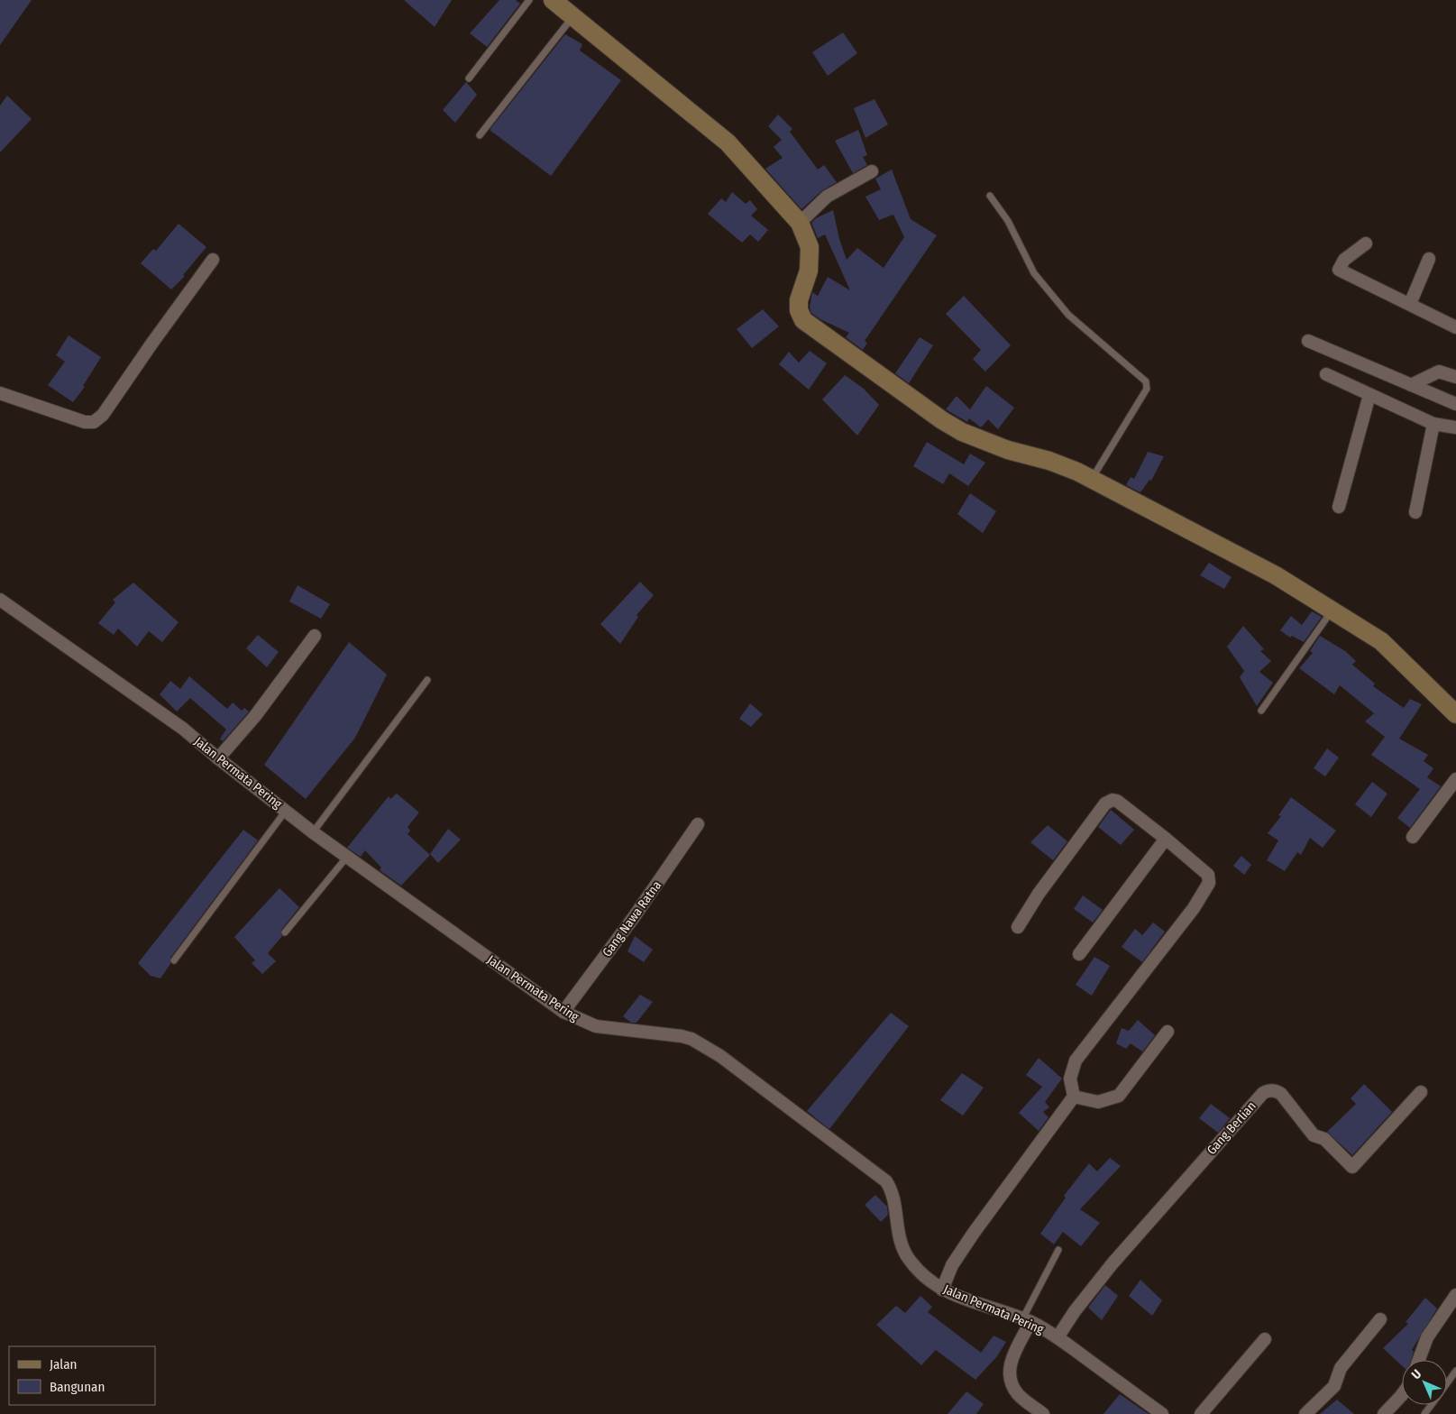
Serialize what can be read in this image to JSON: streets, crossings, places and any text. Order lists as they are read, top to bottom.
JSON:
{
  "streets": {
    "street": ["Jalan Permata Pering", "Gang Nawa Ratna", "Gang Berlian"]
  },
  "crossings": [
    ["Jalan Permata Pering", "Gang Nawa Ratna"],
    ["Jalan Permata Pering", "Gang Berlian"]
  ],
  "legend": ["Jalan", "Bangunan"],
  "north": "top left"
}
